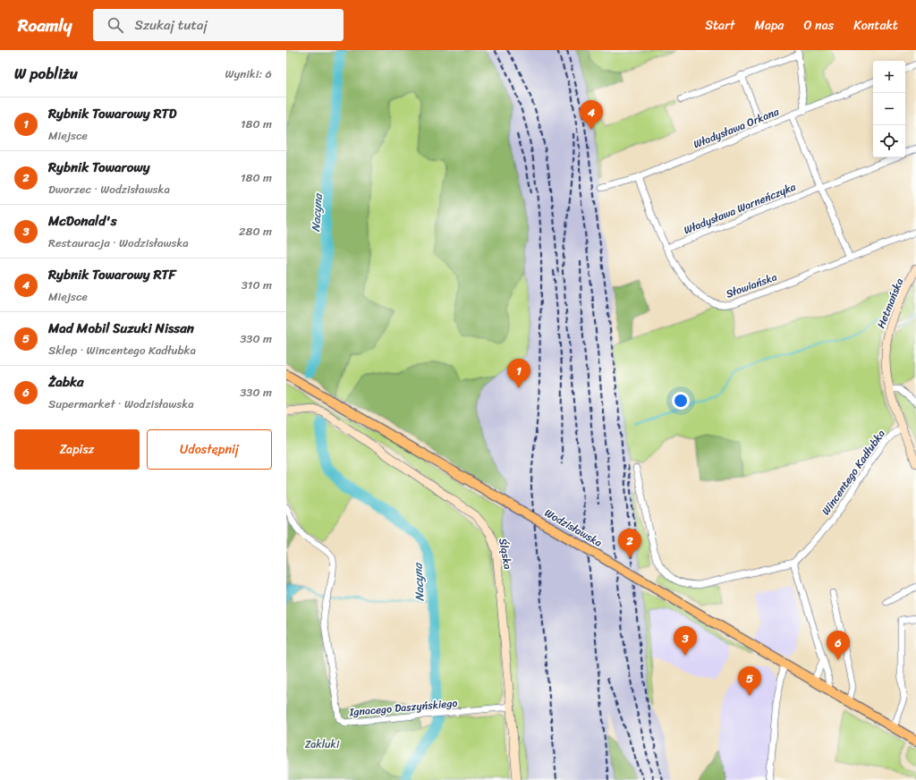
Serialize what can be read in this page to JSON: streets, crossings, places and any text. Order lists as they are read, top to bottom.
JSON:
{
  "streets": {
    "main road": ["Wodzisławska"],
    "street": [
      "Władysława Orkana",
      "Władysława Warneńczyka",
      "Słowiańska",
      "Hetmańska",
      "Wincentego Kadłubka",
      "Śląska",
      "Ignacego Daszyńskiego"
    ]
  },
  "crossings": [
    ["Władysława Orkana", "Słowiańska"],
    ["Władysława Warneńczyka", "Słowiańska"],
    ["Hetmańska", "Wincentego Kadłubka"],
    ["Śląska", "Ignacego Daszyńskiego"]
  ],
  "water": ["Nacyna"],
  "parks": ["Zakluki"],
  "page": {
    "header": "Roamly",
    "search": "Szukaj tutaj",
    "nav": [
      "Start",
      "Mapa",
      "O nas",
      "Kontakt"
    ],
    "heading": ["W pobliżu", "Wyniki: 6"],
    "map_buttons": ["+", "−"],
    "list": [
      {
        "mark": "1",
        "name": "Rybnik Towarowy RTD",
        "note": "Miejsce",
        "value": "180 m"
      },
      {
        "mark": "2",
        "name": "Rybnik Towarowy",
        "note": "Dworzec · Wodzisławska",
        "value": "180 m"
      },
      {
        "mark": "3",
        "name": "McDonald's",
        "note": "Restauracja · Wodzisławska",
        "value": "280 m"
      },
      {
        "mark": "4",
        "name": "Rybnik Towarowy RTF",
        "note": "Miejsce",
        "value": "310 m"
      },
      {
        "mark": "5",
        "name": "Mad Mobil Suzuki Nissan",
        "note": "Sklep · Wincentego Kadłubka",
        "value": "330 m"
      },
      {
        "mark": "6",
        "name": "Żabka",
        "note": "Supermarket · Wodzisławska",
        "value": "330 m"
      }
    ],
    "pins": [
      "4",
      "1",
      "2",
      "3",
      "6",
      "5"
    ],
    "buttons": ["Zapisz", "Udostępnij"]
  }
}
